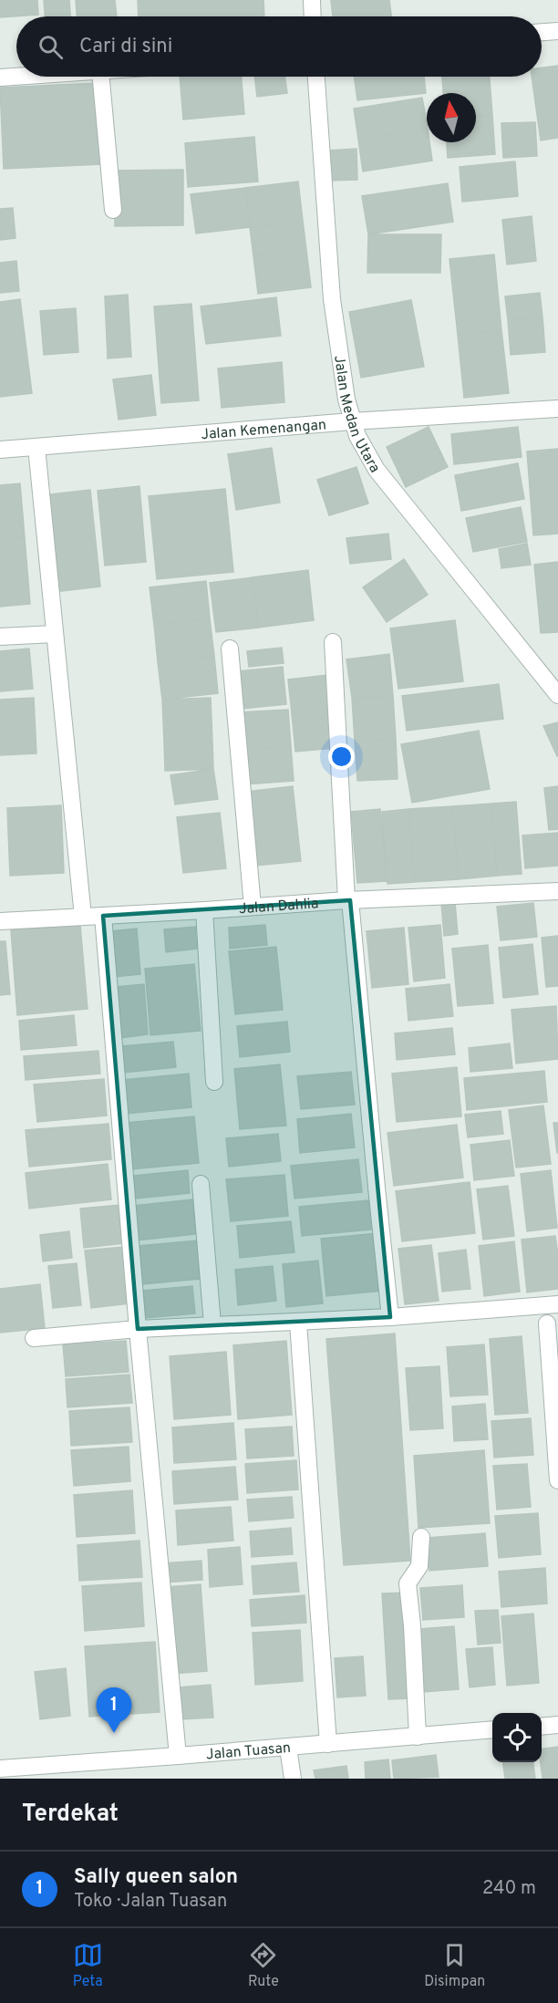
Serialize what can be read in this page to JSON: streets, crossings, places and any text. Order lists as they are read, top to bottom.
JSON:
{
  "streets": {
    "street": [
      "Jalan Medan Utara",
      "Jalan Kemenangan",
      "Jalan Dahlia",
      "Jalan Tuasan"
    ]
  },
  "crossings": [
    ["Jalan Medan Utara", "Jalan Kemenangan"]
  ],
  "north": "top",
  "page": {
    "search": "Cari di sini",
    "pins": "1",
    "heading": "Terdekat",
    "list": [
      {
        "mark": "1",
        "name": "Sally queen salon",
        "note": "Toko · Jalan Tuasan",
        "value": "240 m"
      }
    ],
    "nav": ["Peta", "Rute", "Disimpan"]
  }
}
